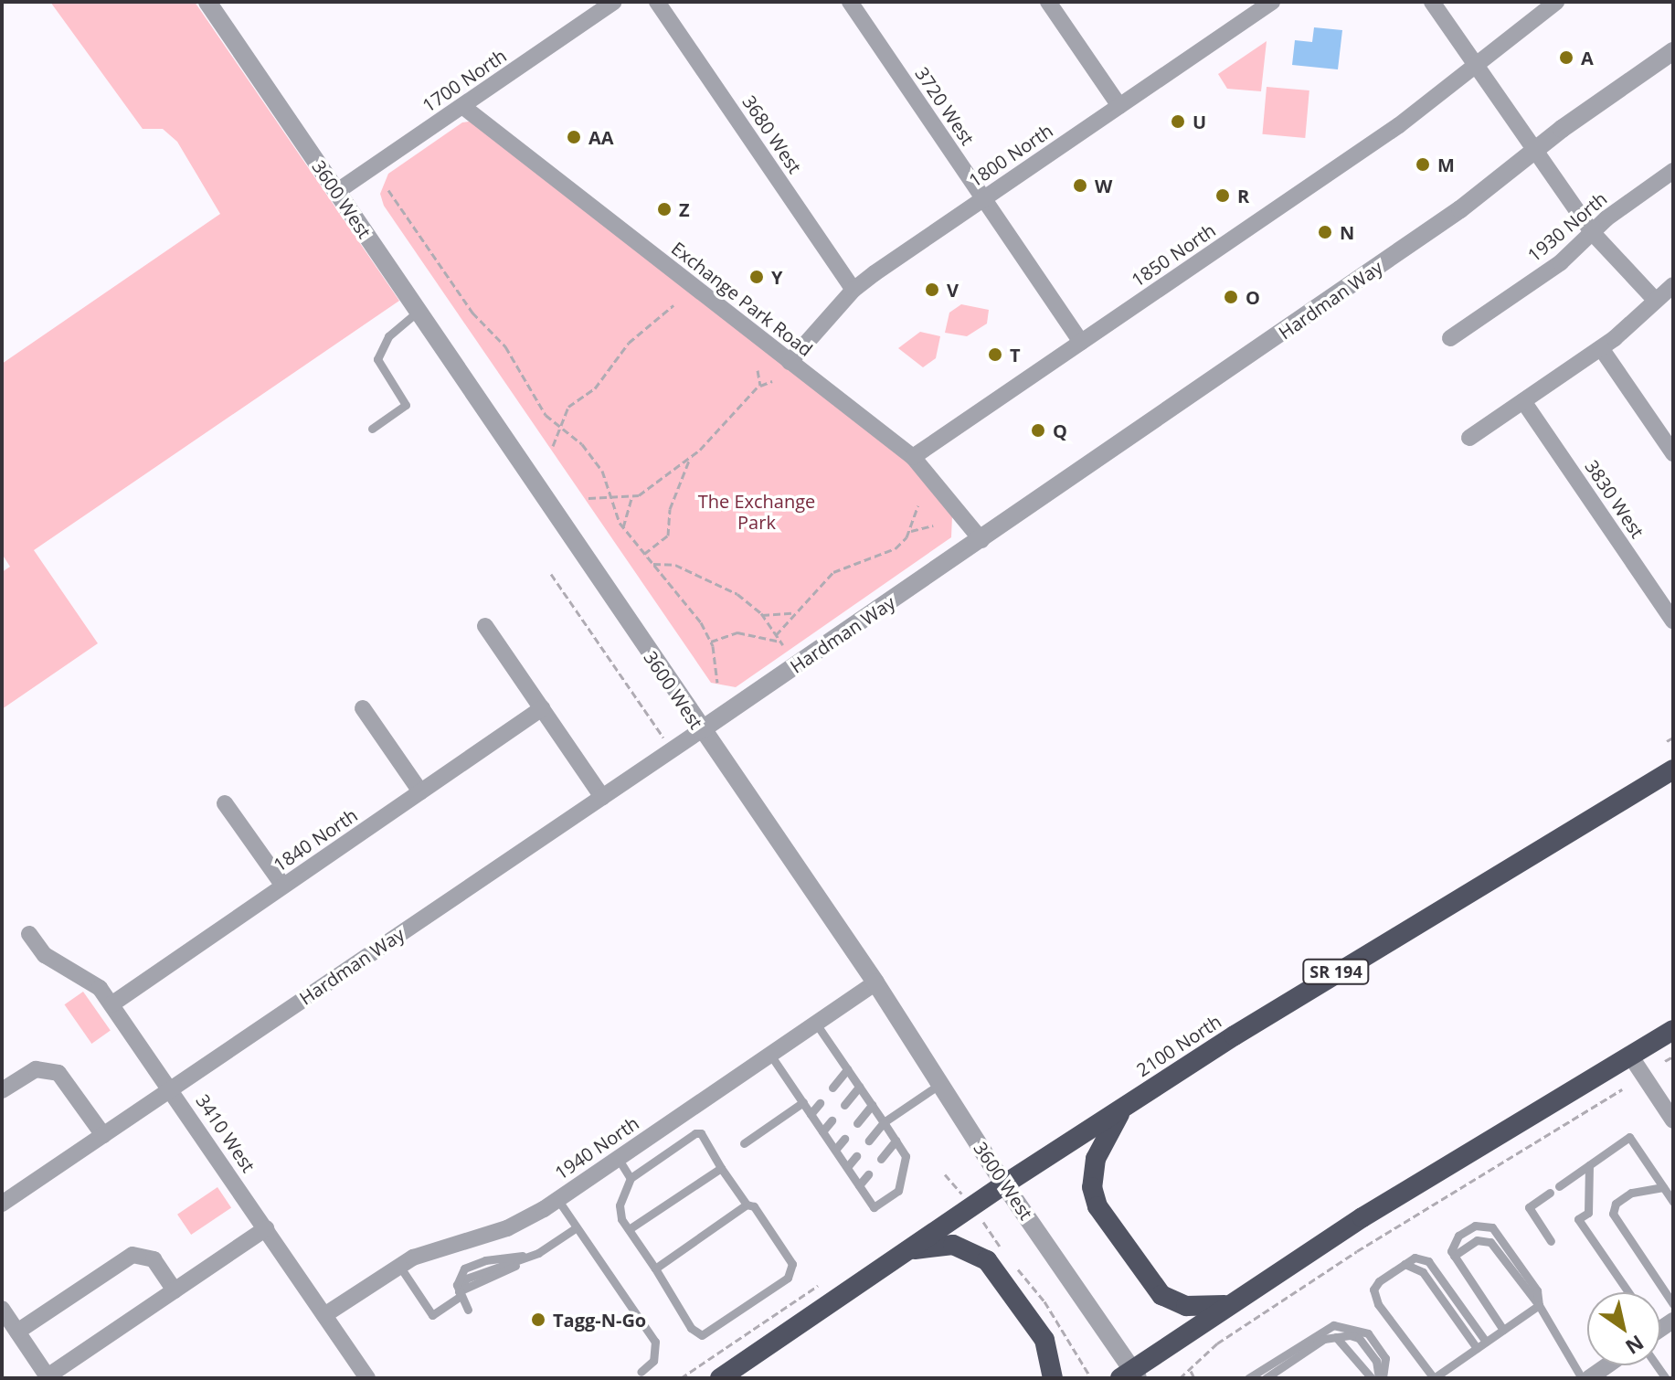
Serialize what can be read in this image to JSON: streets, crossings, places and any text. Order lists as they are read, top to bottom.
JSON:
{
  "streets": {
    "highway": ["SR 194", "2100 North"],
    "street": [
      "1700 North",
      "3720 West",
      "3680 West",
      "1800 North",
      "3600 West",
      "1930 North",
      "1850 North",
      "Exchange Park Road",
      "Hardman Way",
      "3830 West",
      "1840 North",
      "3410 West",
      "1940 North"
    ]
  },
  "crossings": [
    ["1700 North", "3600 West"],
    ["1700 North", "Exchange Park Road"],
    ["3720 West", "1800 North"],
    ["3720 West", "1850 North"],
    ["3680 West", "1800 North"],
    ["1800 North", "Exchange Park Road"],
    ["3600 West", "Hardman Way"],
    ["3600 West", "2100 North"],
    ["3600 West", "1940 North"],
    ["1850 North", "Exchange Park Road"],
    ["Exchange Park Road", "Hardman Way"],
    ["Hardman Way", "3410 West"],
    ["1840 North", "3410 West"],
    ["3410 West", "1940 North"]
  ],
  "parks": ["The Exchange Park"],
  "places": [
    "A",
    "U",
    "AA",
    "M",
    "W",
    "R",
    "Z",
    "N",
    "Y",
    "V",
    "O",
    "T",
    "Q",
    "Tagg-N-Go"
  ],
  "north": "bottom right"
}
